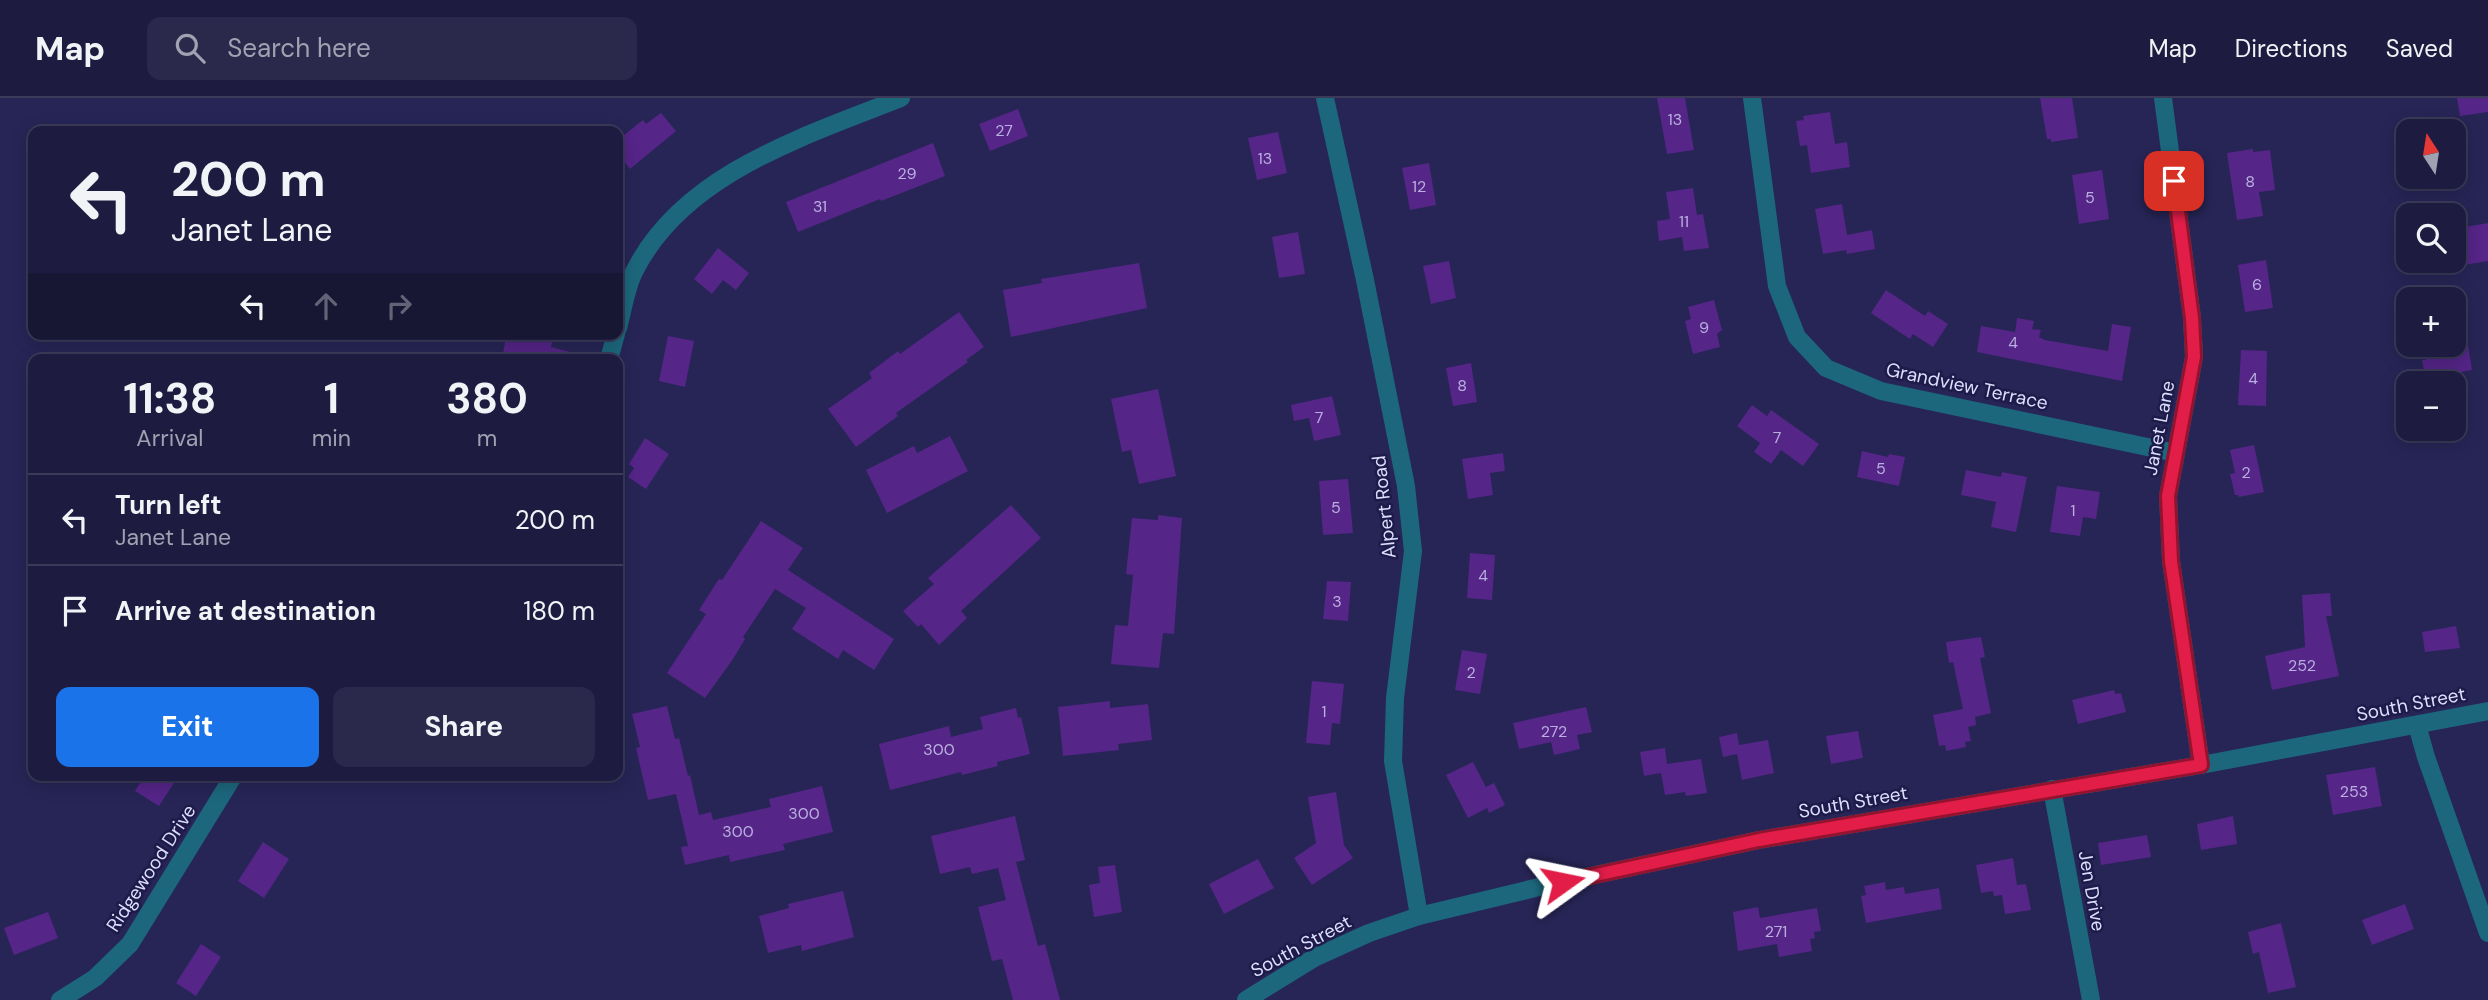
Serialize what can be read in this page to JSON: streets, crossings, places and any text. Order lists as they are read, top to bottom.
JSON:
{
  "streets": {
    "street": [
      "Grandview Terrace",
      "Janet Lane",
      "Alpert Road",
      "South Street",
      "Ridgewood Drive",
      "Jen Drive"
    ]
  },
  "crossings": [
    ["Grandview Terrace", "Janet Lane"],
    ["Janet Lane", "South Street"],
    ["Alpert Road", "South Street"],
    ["South Street", "Jen Drive"]
  ],
  "house_numbers": [
    "13",
    "27",
    "13",
    "29",
    "8",
    "12",
    "5",
    "31",
    "11",
    "6",
    "9",
    "4",
    "4",
    "8",
    "7",
    "7",
    "5",
    "2",
    "5",
    "1",
    "4",
    "3",
    "252",
    "2",
    "1",
    "272",
    "300",
    "253",
    "300",
    "300",
    "271"
  ],
  "north": "top",
  "page": {
    "header": "Map",
    "search": "Search here",
    "nav": ["Map", "Directions", "Saved"],
    "map_buttons": ["+", "−"],
    "turn": ["200 m", "Janet Lane"],
    "eta": [
      "11:38",
      "Arrival",
      "1",
      "min",
      "380",
      "m"
    ],
    "list": [
      {
        "name": "Turn left",
        "note": "Janet Lane",
        "value": "200 m"
      },
      {
        "name": "Arrive at destination",
        "value": "180 m"
      }
    ],
    "buttons": ["Exit", "Share"]
  }
}
